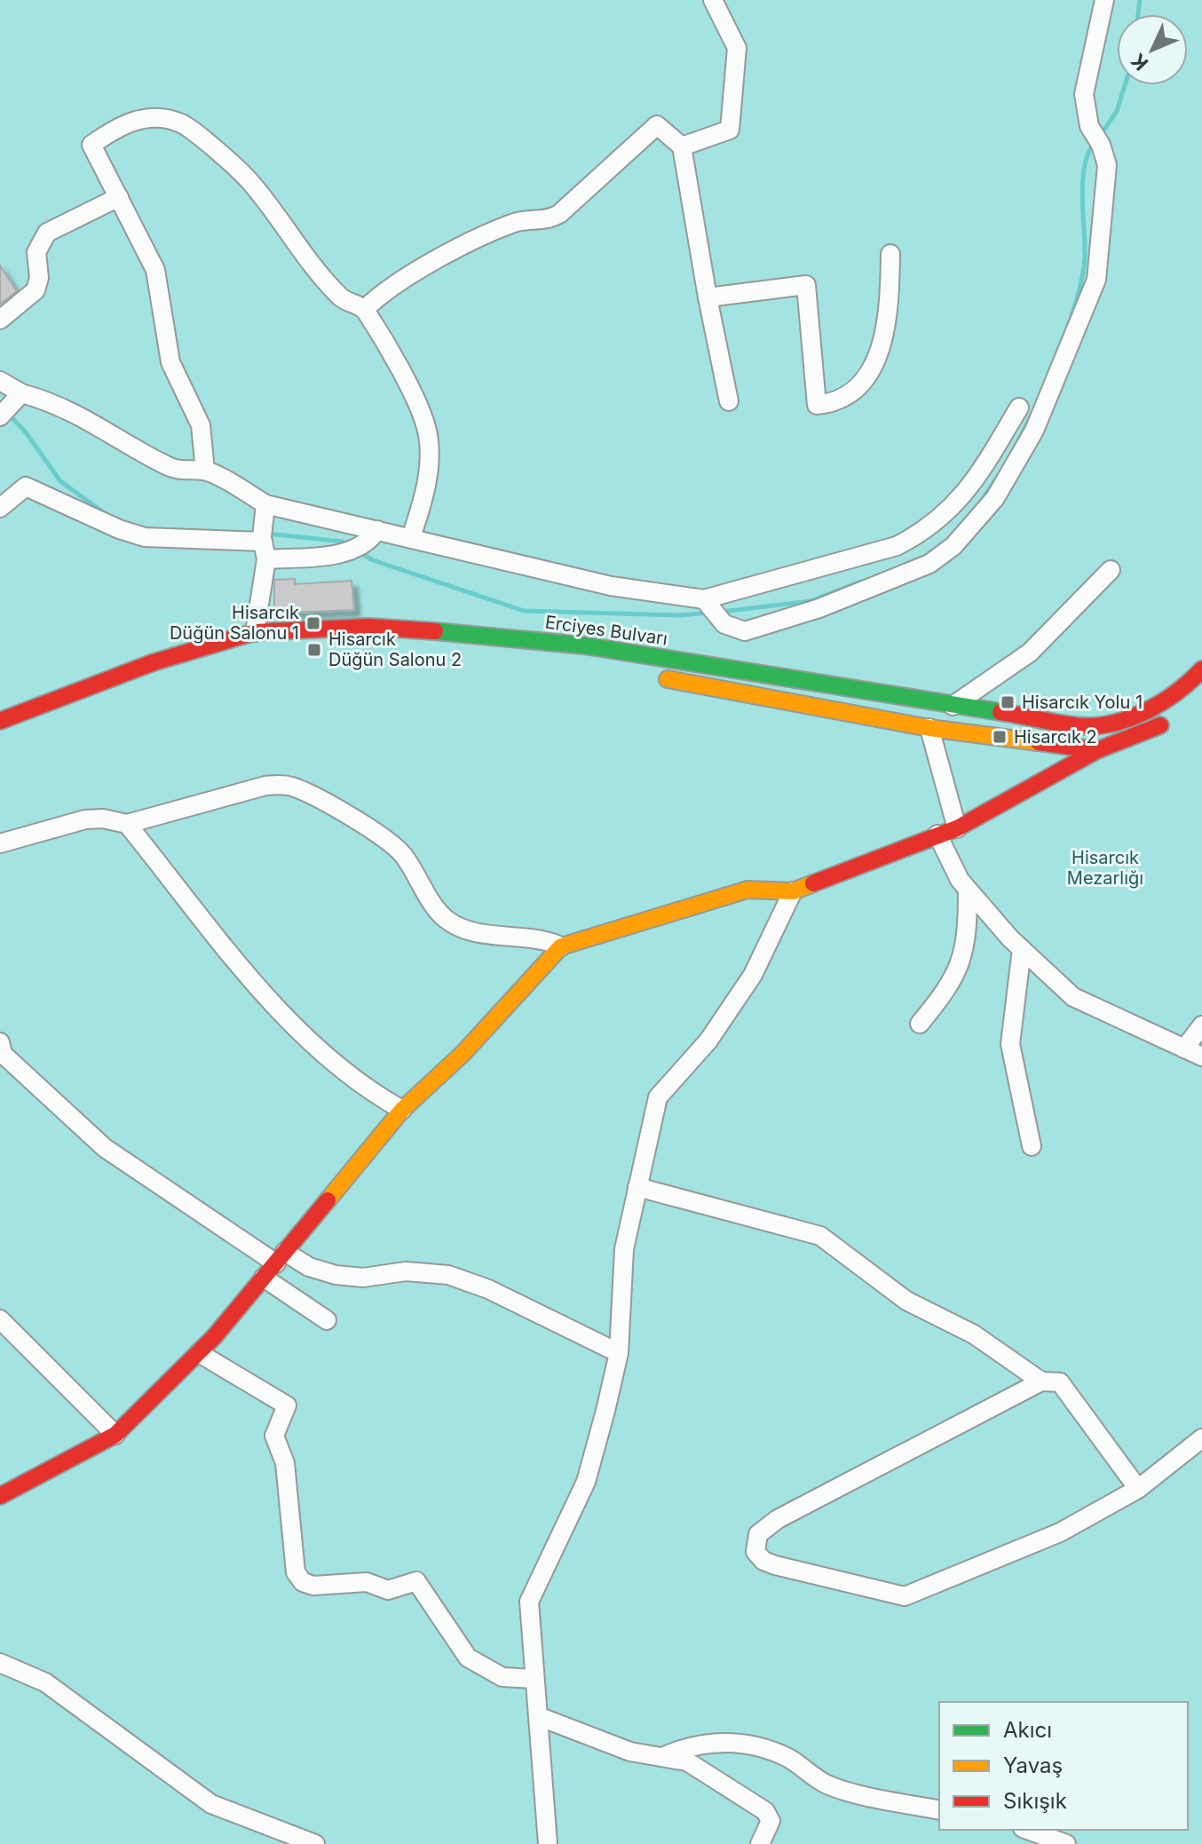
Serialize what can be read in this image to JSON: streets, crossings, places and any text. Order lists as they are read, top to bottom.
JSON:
{
  "streets": {
    "main road": ["Erciyes Bulvarı"]
  },
  "parks": ["Hisarcık Mezarlığı"],
  "places": {
    "transit": [
      "Hisarcık Düğün Salonu 1",
      "Hisarcık Düğün Salonu 2",
      "Hisarcık Yolu 1",
      "Hisarcık 2"
    ]
  },
  "legend": ["Akıcı", "Yavaş", "Sıkışık"],
  "north": "bottom left"
}
